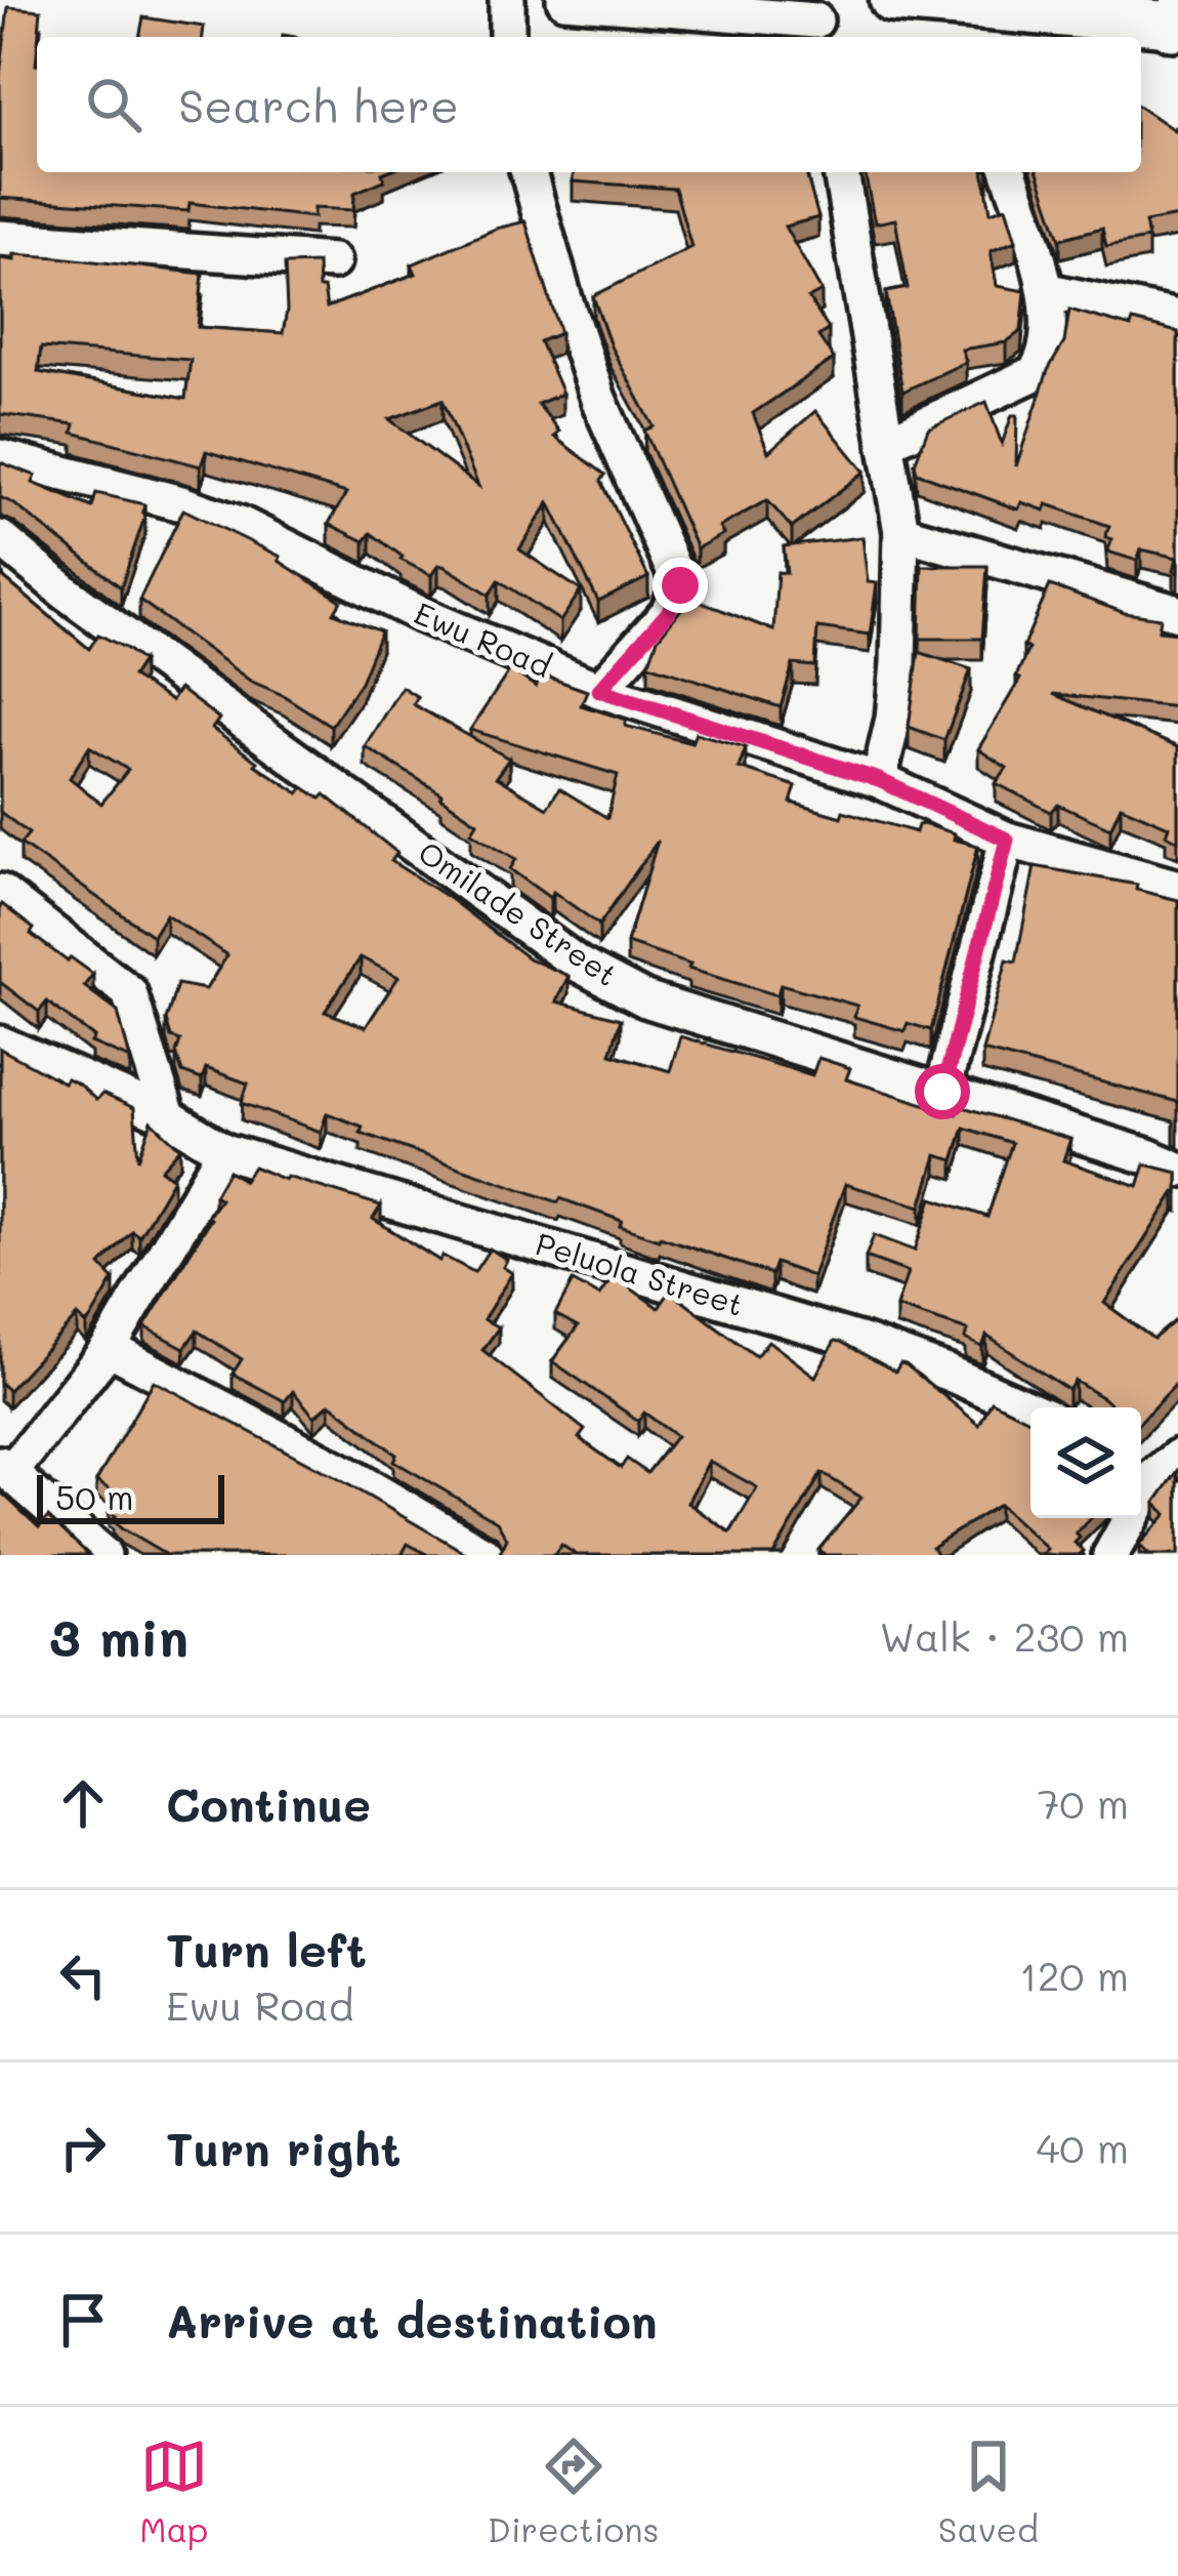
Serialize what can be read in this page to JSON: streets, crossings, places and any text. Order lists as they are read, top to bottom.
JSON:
{
  "streets": {
    "street": ["Ewu Road", "Omilade Street", "Peluola Street"]
  },
  "scale_bar": "50 m",
  "page": {
    "search": "Search here",
    "scale": "50 m",
    "heading": ["3 min", "Walk · 230 m"],
    "list": [
      ["Continue", "70 m"],
      ["Turn left", "Ewu Road", "120 m"],
      ["Turn right", "40 m"],
      "Arrive at destination"
    ],
    "nav": ["Map", "Directions", "Saved"]
  }
}
